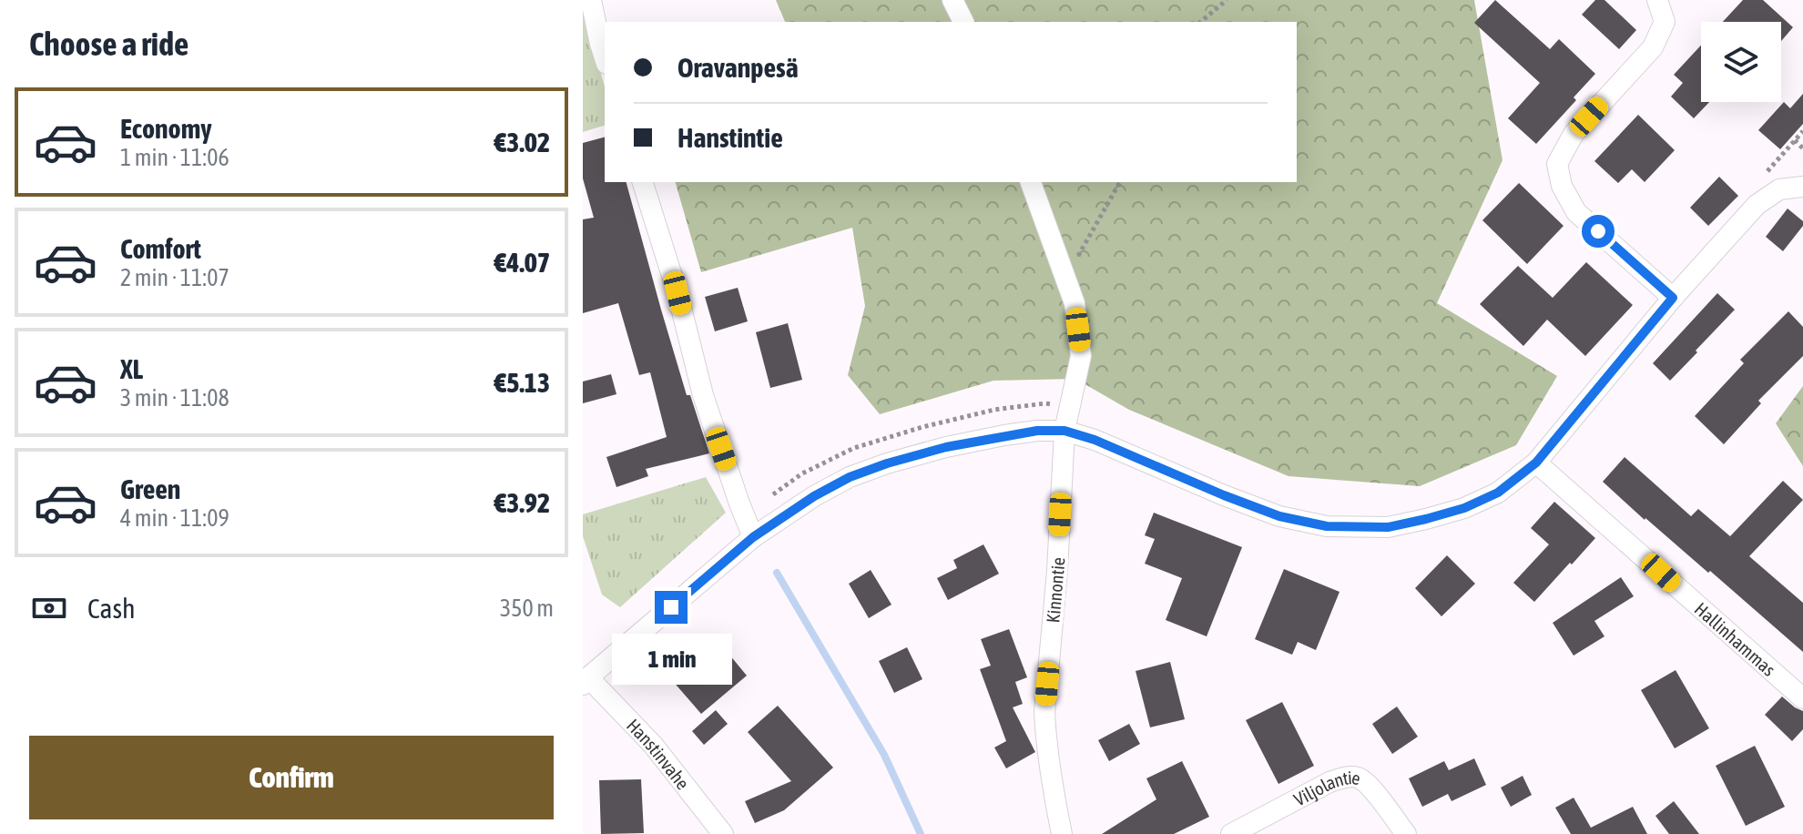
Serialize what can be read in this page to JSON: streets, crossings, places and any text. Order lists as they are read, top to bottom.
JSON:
{
  "streets": {
    "street": [
      "Kinnontie",
      "Hallinhammas",
      "Hanstinvahe",
      "Viljolantie"
    ]
  },
  "page": {
    "heading": "Choose a ride",
    "banner": ["Oravanpesä", "Hanstintie"],
    "list": [
      {
        "name": "Economy",
        "note": "1 min · 11:06",
        "value": "€3.02"
      },
      {
        "name": "Comfort",
        "note": "2 min · 11:07",
        "value": "€4.07"
      },
      {
        "name": "XL",
        "note": "3 min · 11:08",
        "value": "€5.13"
      },
      {
        "name": "Green",
        "note": "4 min · 11:09",
        "value": "€3.92"
      }
    ],
    "pay": ["Cash", "350 m"],
    "bubble": "1 min",
    "buttons": "Confirm"
  }
}
